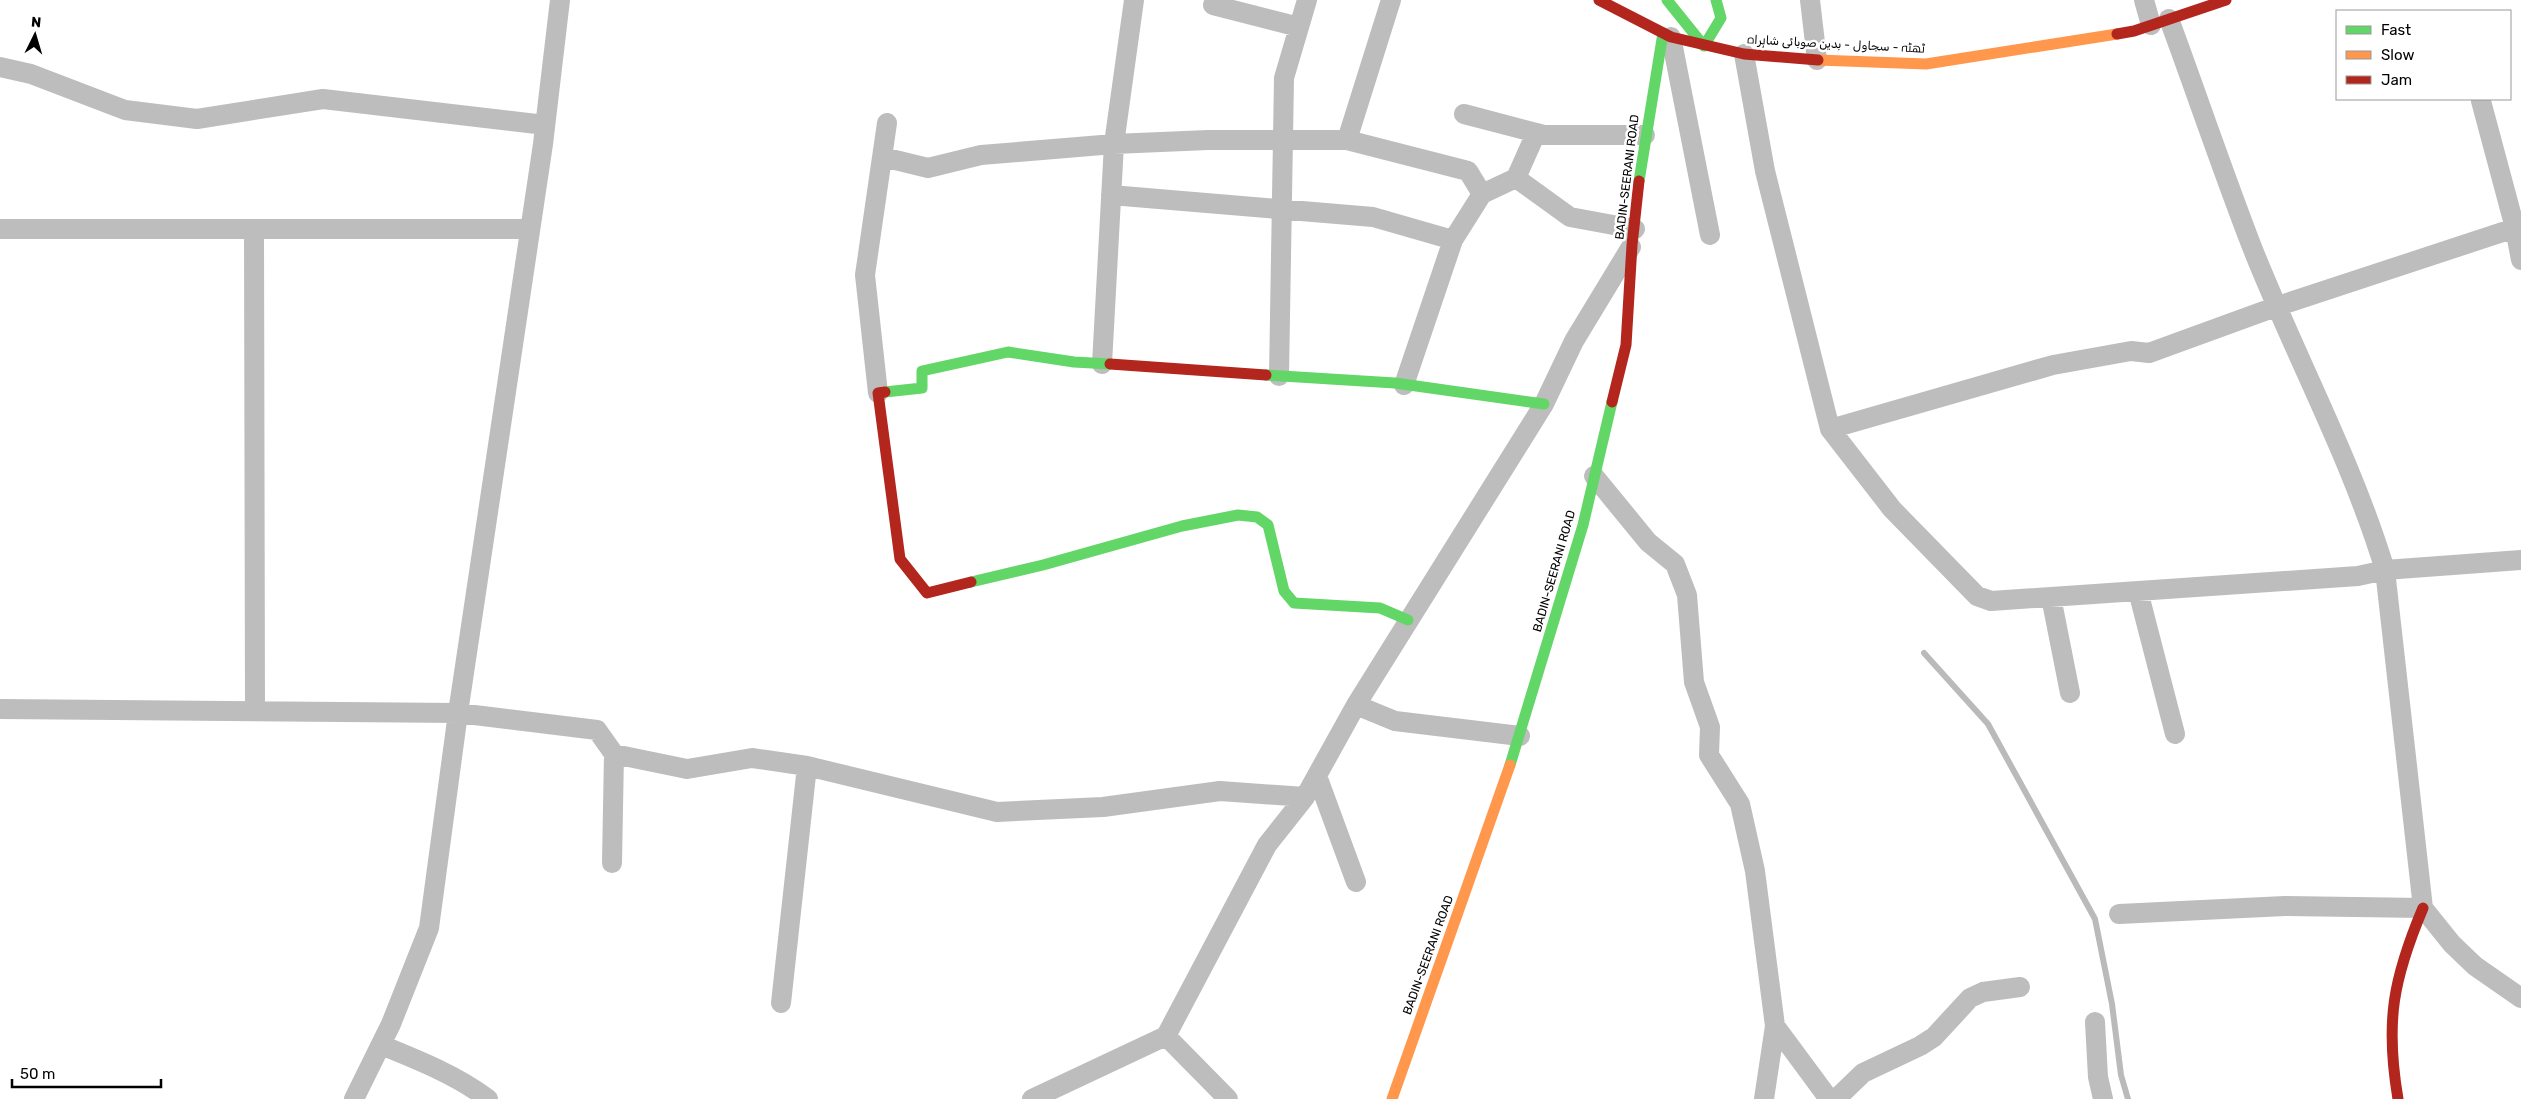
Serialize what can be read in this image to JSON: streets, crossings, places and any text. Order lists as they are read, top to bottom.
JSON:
{
  "streets": {
    "street": ["ٹھٹہ - سجاول - بدین صوبائی شاہراہ", "BADIN-SEERANI ROAD"]
  },
  "crossings": [
    ["ٹھٹہ - سجاول - بدین صوبائی شاہراہ", "BADIN-SEERANI ROAD"]
  ],
  "legend": ["Fast", "Slow", "Jam"],
  "scale_bar": "50 m",
  "north": "top"
}
